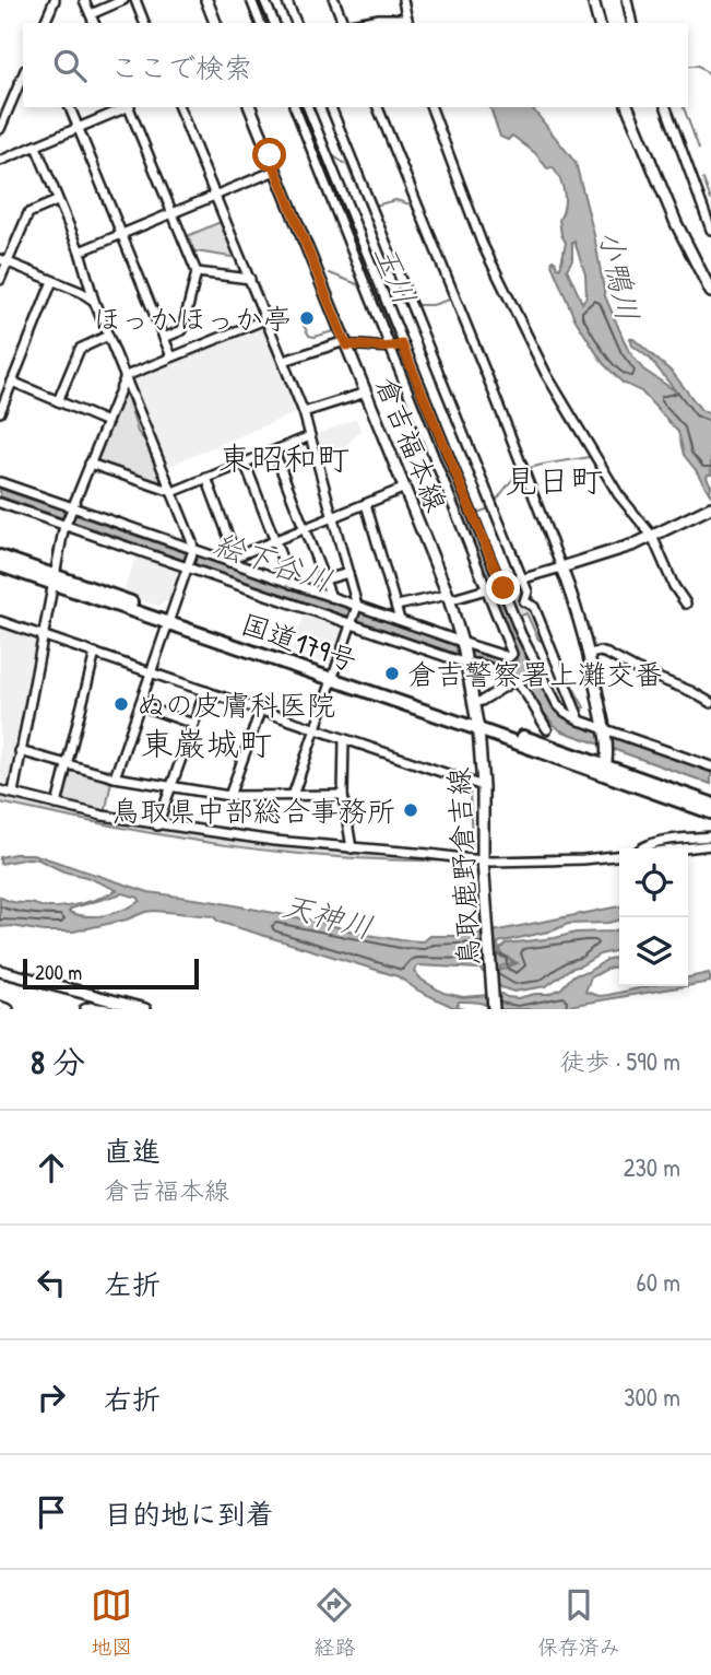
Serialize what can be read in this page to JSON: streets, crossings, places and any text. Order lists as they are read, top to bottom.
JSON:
{
  "streets": {
    "highway": ["国道179号"],
    "main road": ["倉吉福本線", "鳥取鹿野倉吉線"]
  },
  "crossings": [
    ["倉吉福本線", "国道179号"],
    ["倉吉福本線", "鳥取鹿野倉吉線"],
    ["国道179号", "鳥取鹿野倉吉線"]
  ],
  "districts": ["東昭和町", "見日町", "東巌城町"],
  "water": [
    "玉川",
    "小鴨川",
    "絵下谷川",
    "天神川"
  ],
  "places": [
    "ほっかほっか亭",
    "倉吉警察署上灘交番",
    "ぬの皮膚科医院",
    "鳥取県中部総合事務所"
  ],
  "scale_bar": "200 m",
  "page": {
    "search": "ここで検索",
    "scale": "200 m",
    "heading": ["8 分", "徒歩 · 590 m"],
    "list": [
      ["直進", "倉吉福本線", "230 m"],
      ["左折", "60 m"],
      ["右折", "300 m"],
      "目的地に到着"
    ],
    "nav": ["地図", "経路", "保存済み"]
  }
}
